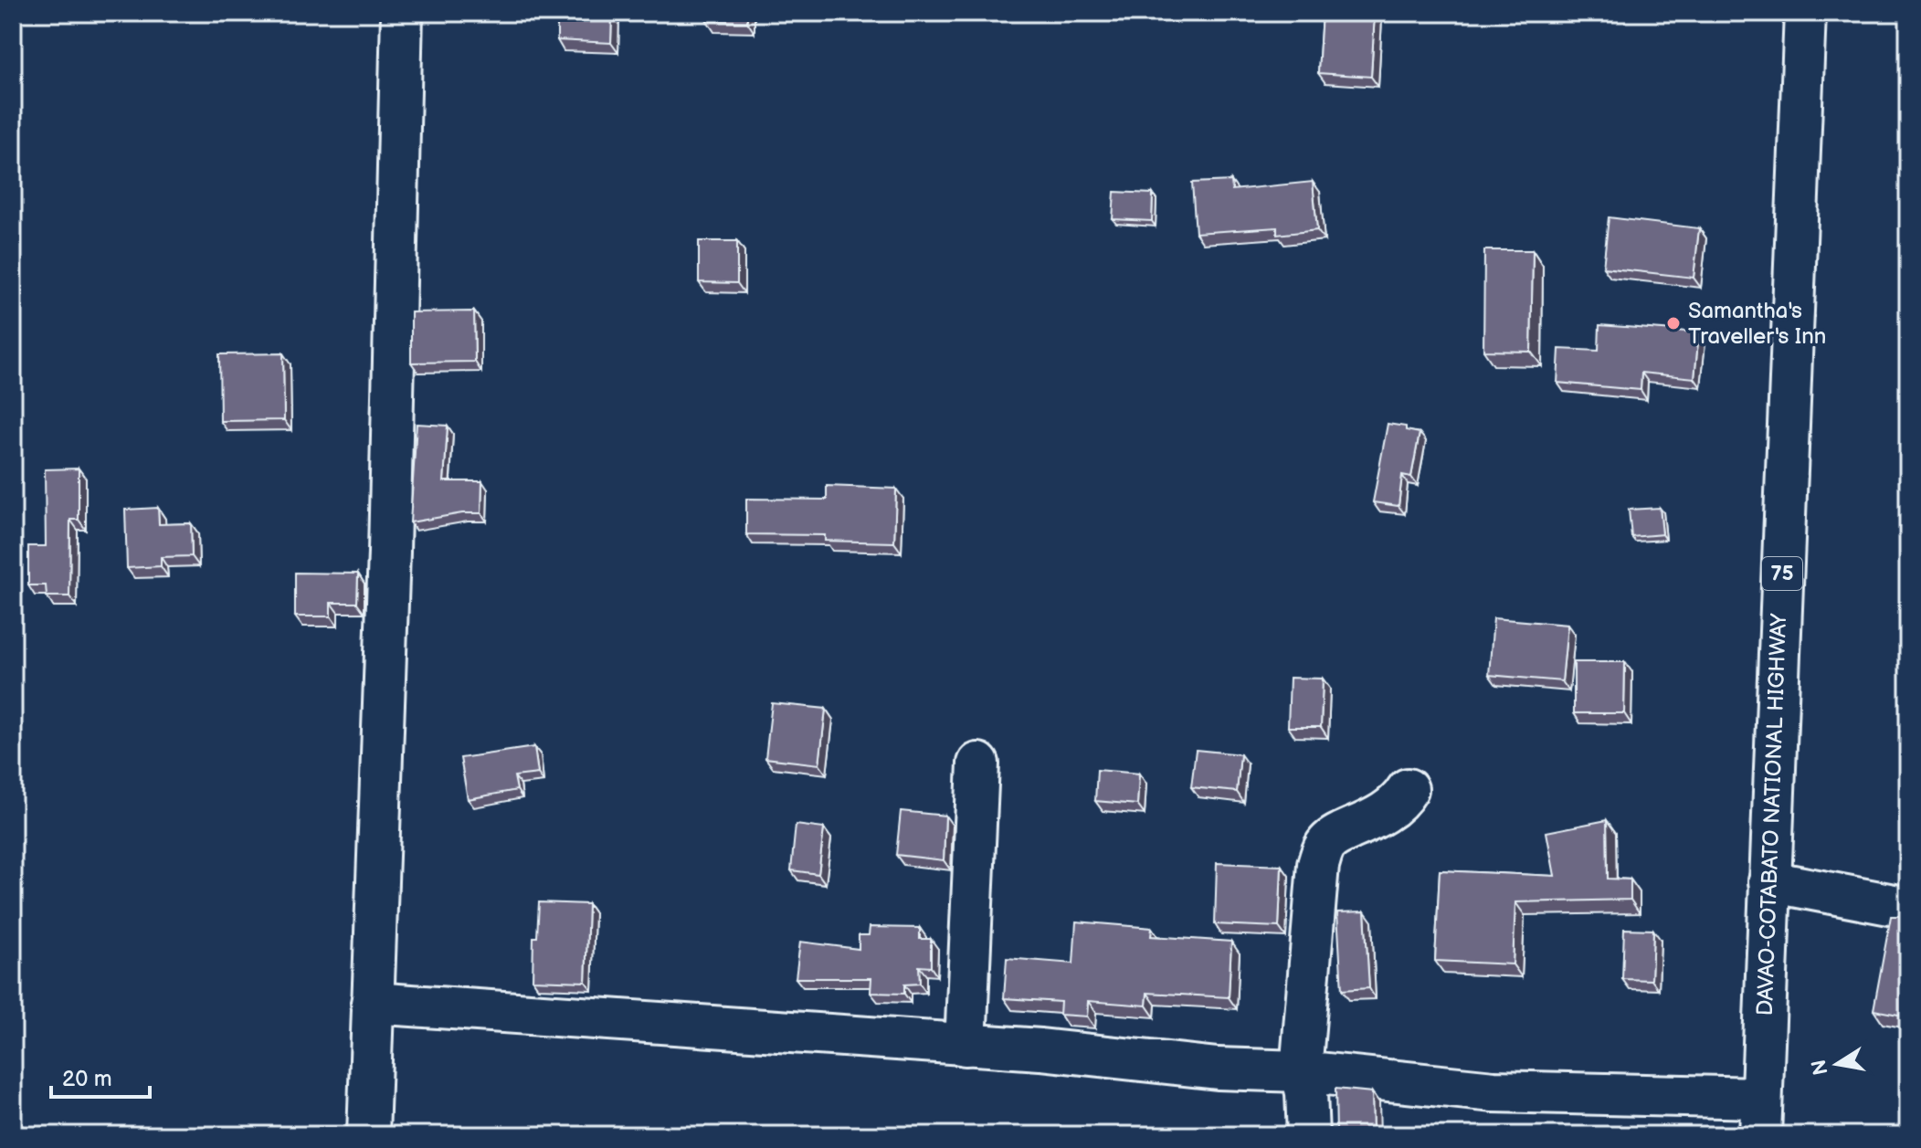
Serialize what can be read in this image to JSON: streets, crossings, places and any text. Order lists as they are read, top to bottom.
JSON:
{
  "streets": {
    "main road": ["75", "DAVAO-COTABATO NATIONAL HIGHWAY"]
  },
  "places": ["Samantha's Traveller's Inn"],
  "scale_bar": "20 m",
  "north": "left"
}
